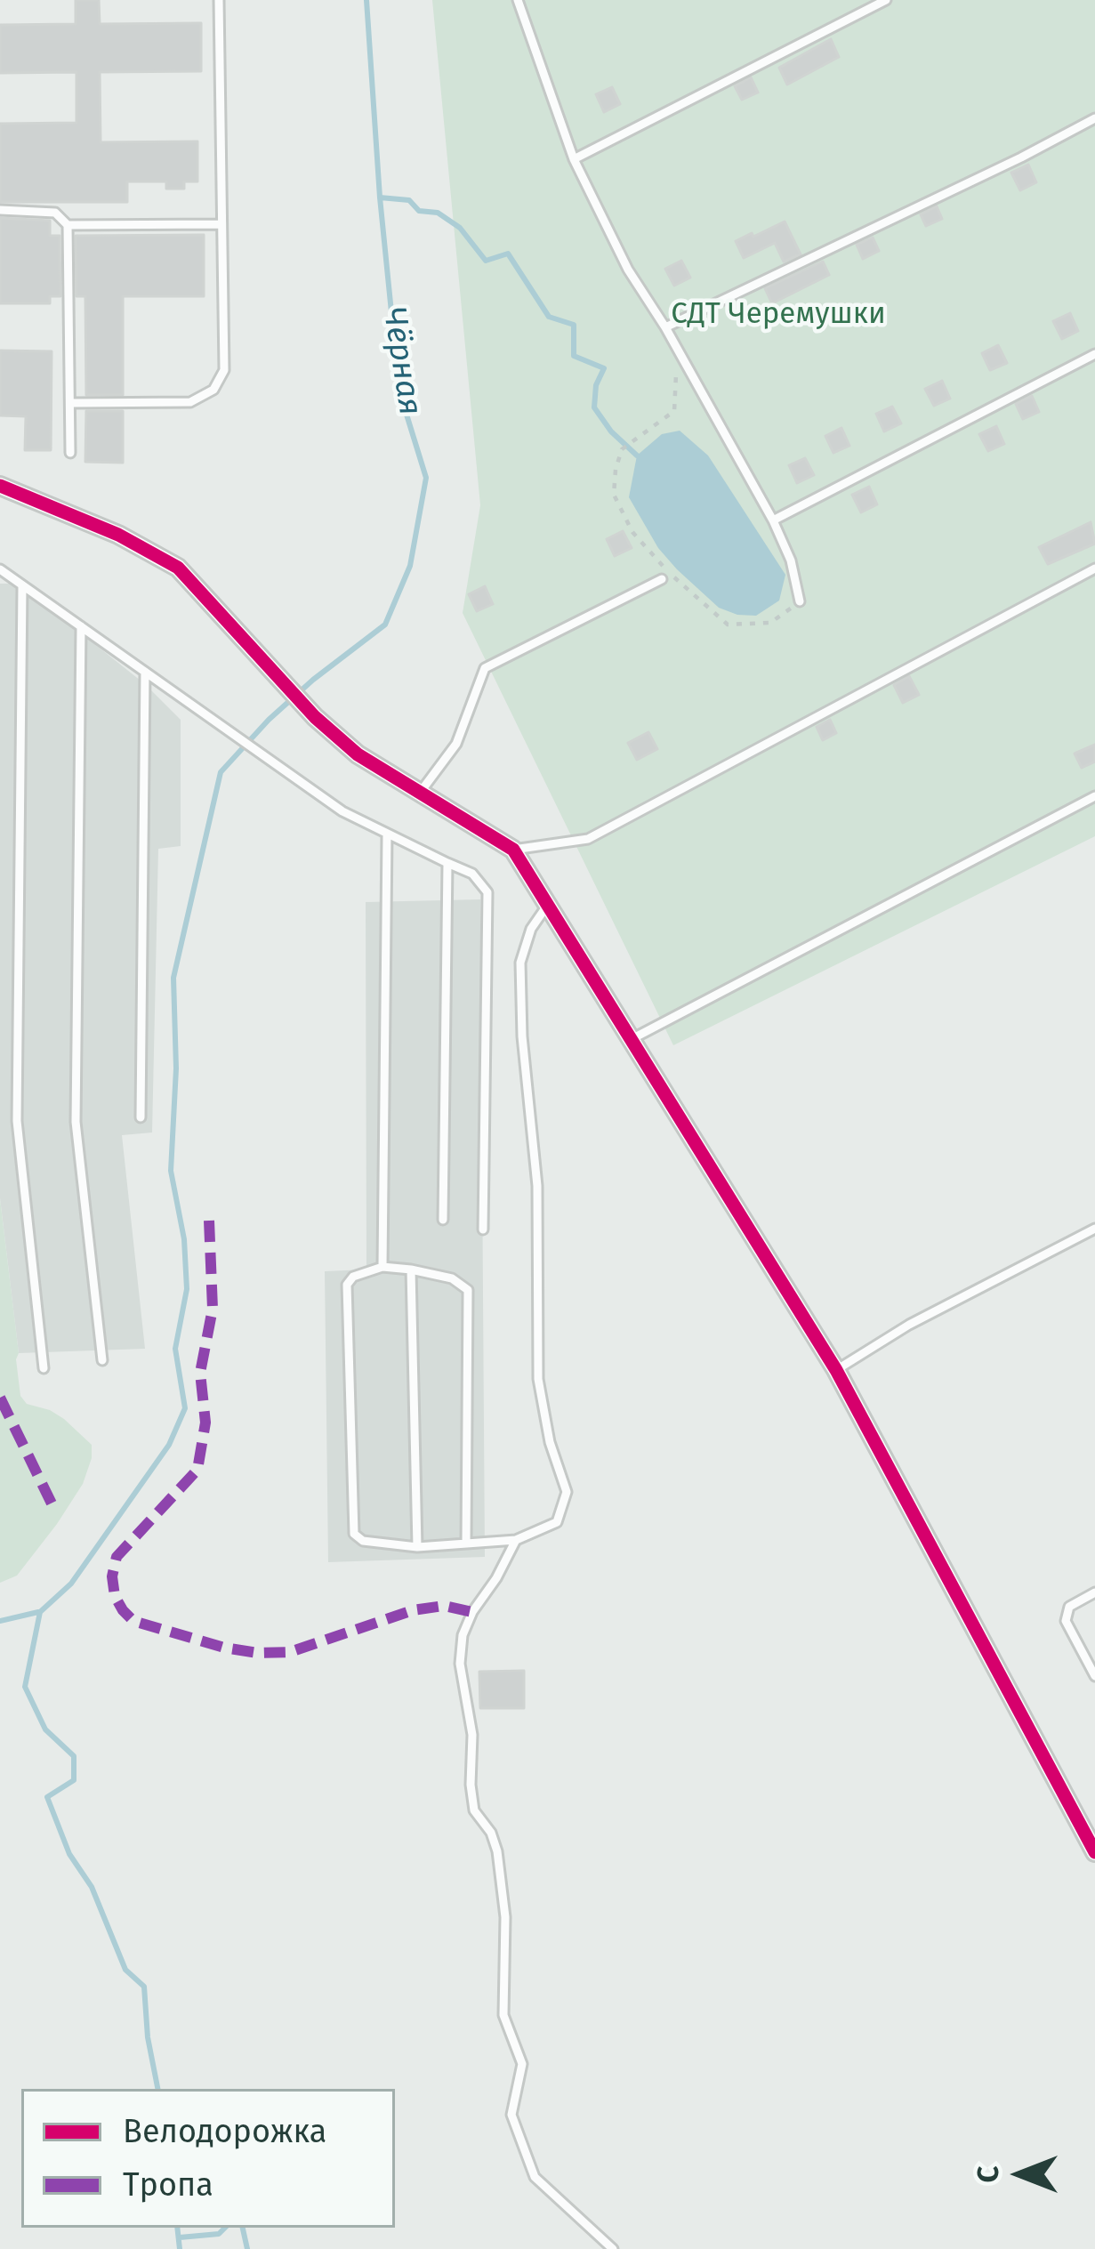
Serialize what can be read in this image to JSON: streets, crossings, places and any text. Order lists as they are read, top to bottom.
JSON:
{
  "water": ["Чёрная"],
  "parks": ["СДТ Черемушки"],
  "legend": ["Велодорожка", "Тропа"],
  "north": "left"
}
